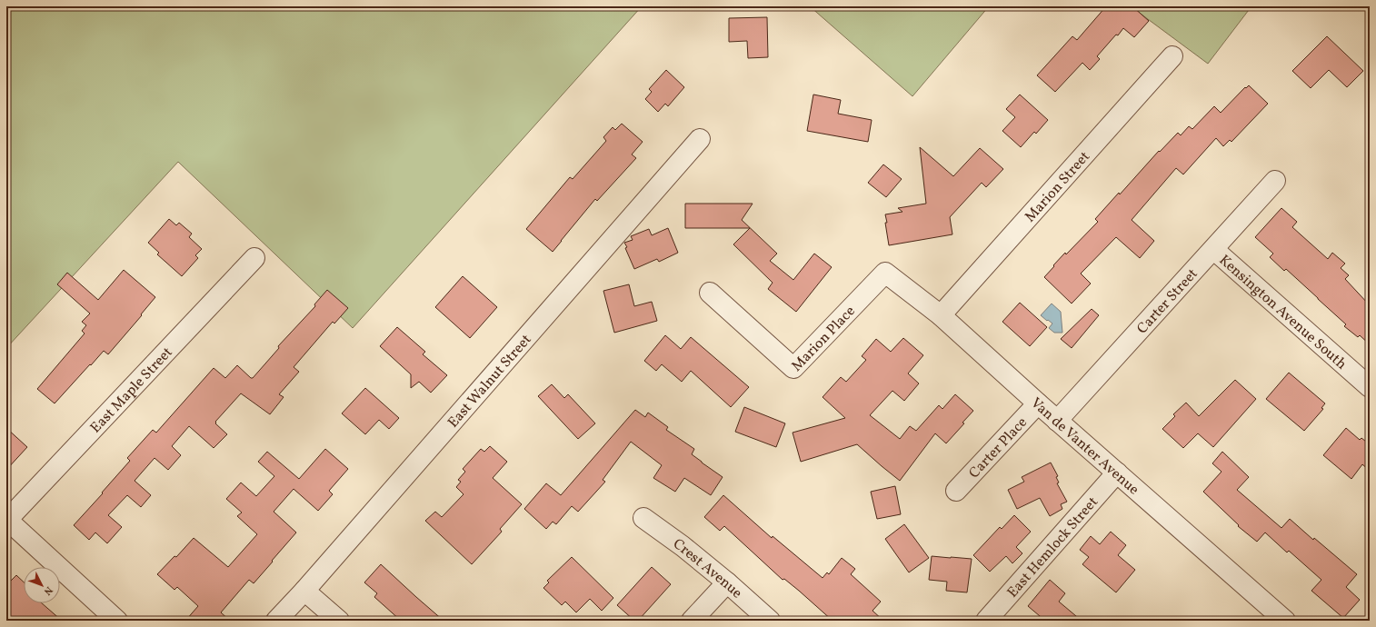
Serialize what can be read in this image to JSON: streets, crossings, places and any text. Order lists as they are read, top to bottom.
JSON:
{
  "streets": {
    "street": [
      "Marion Street",
      "Carter Street",
      "Kensington Avenue South",
      "Marion Place",
      "East Walnut Street",
      "East Maple Street",
      "Van de Vanter Avenue",
      "Carter Place",
      "East Hemlock Street",
      "Crest Avenue"
    ]
  },
  "crossings": [
    ["Marion Street", "Van de Vanter Avenue"],
    ["Carter Street", "Kensington Avenue South"],
    ["Carter Street", "Van de Vanter Avenue"],
    ["Marion Place", "Van de Vanter Avenue"],
    ["Van de Vanter Avenue", "Carter Place"],
    ["Van de Vanter Avenue", "East Hemlock Street"]
  ],
  "north": "bottom right"
}
